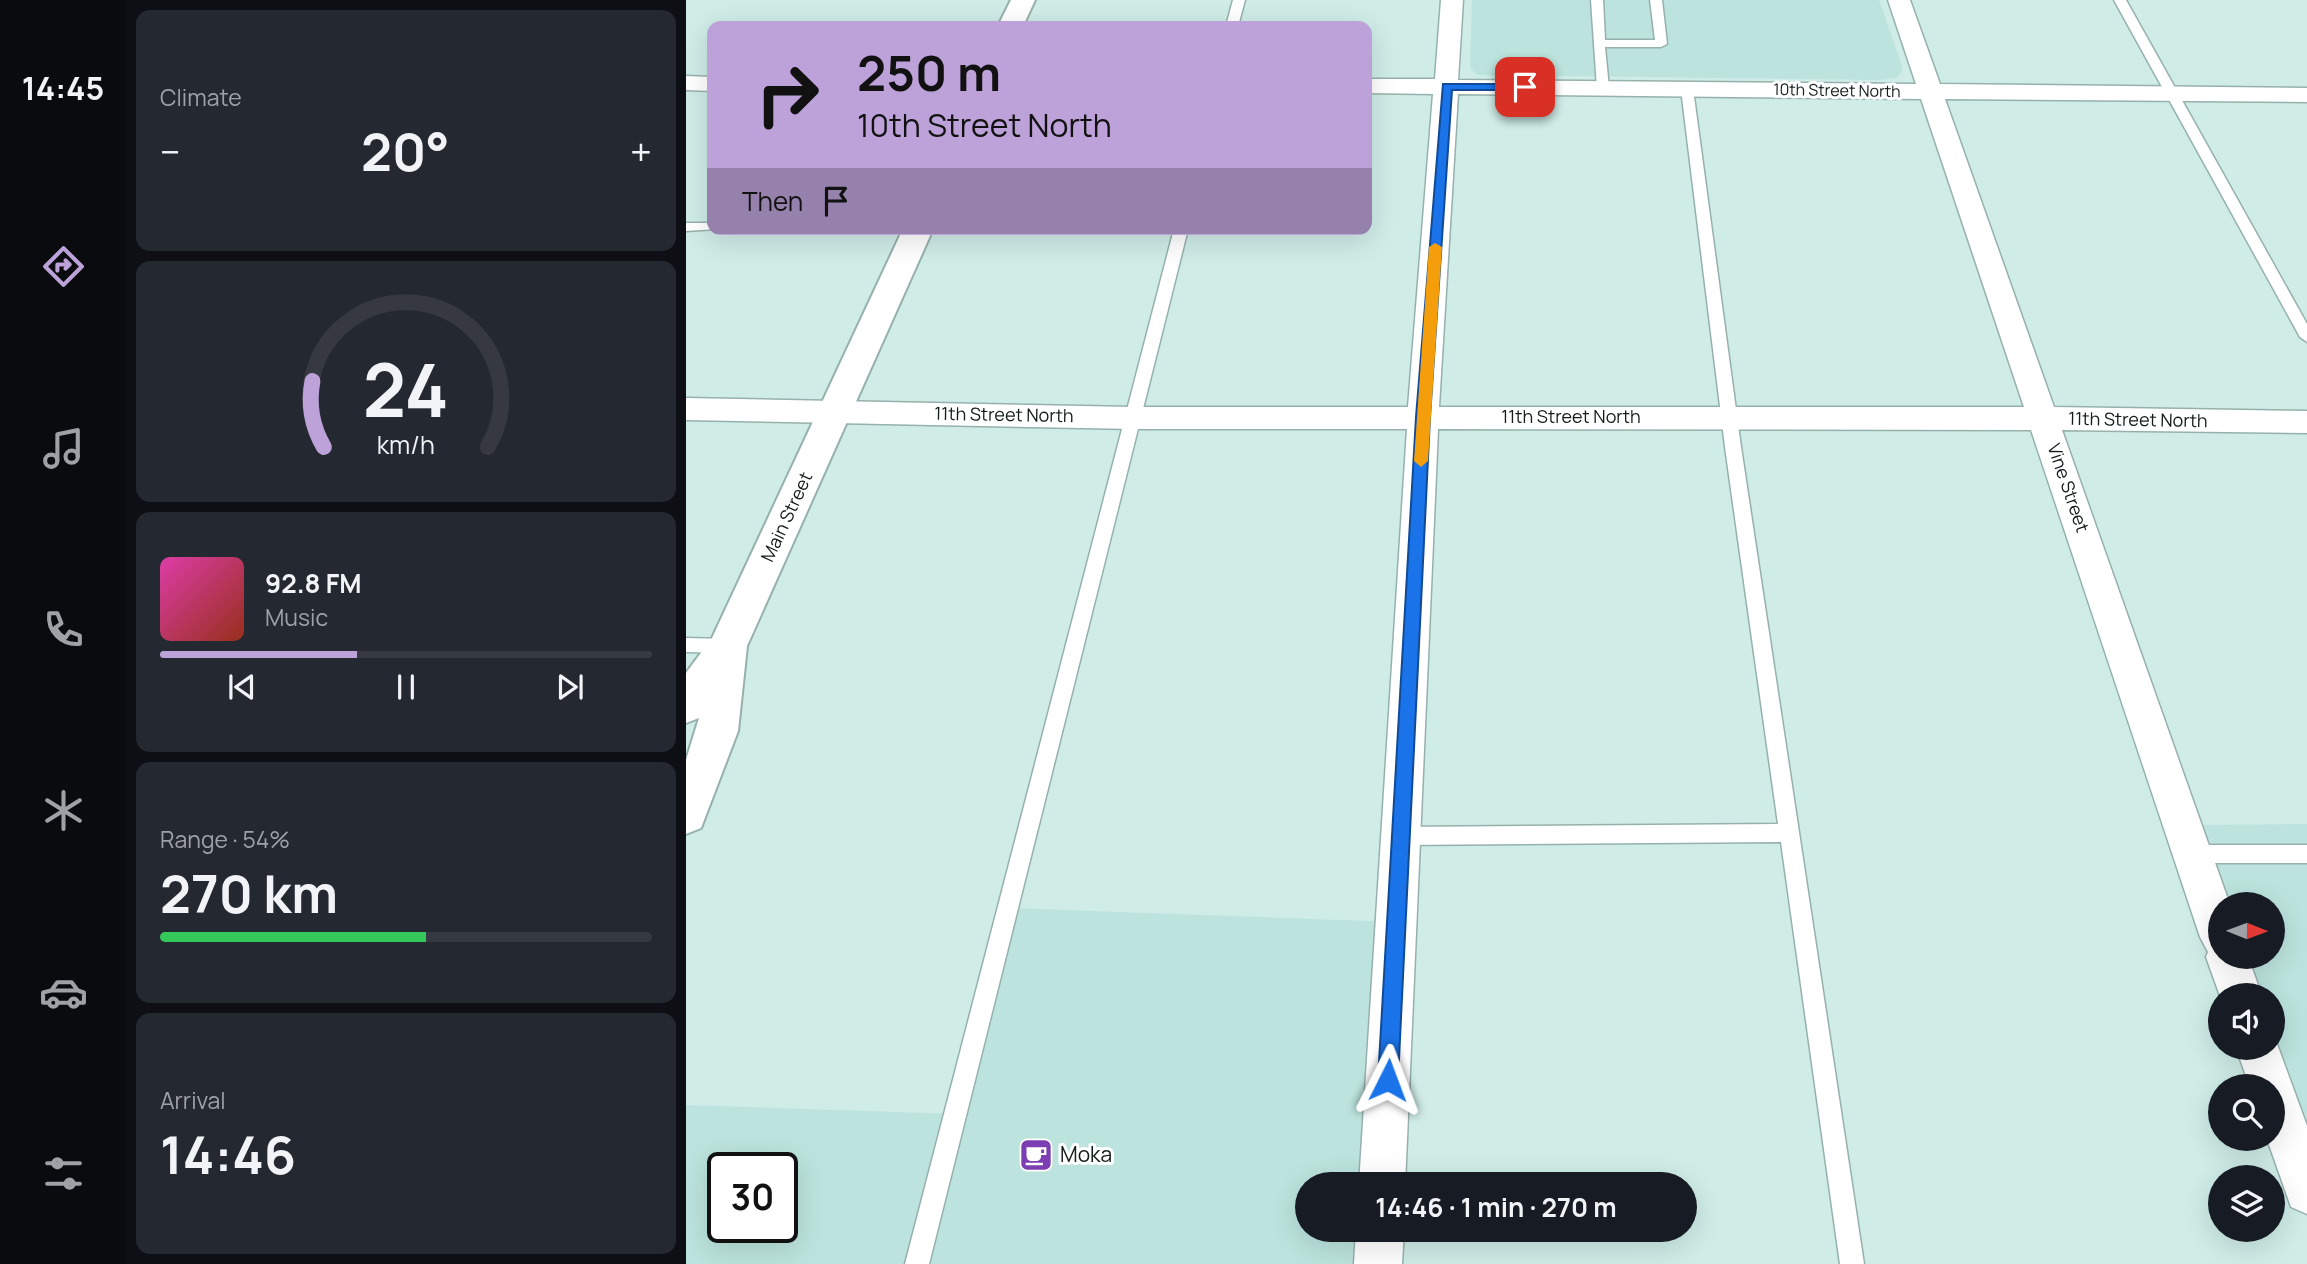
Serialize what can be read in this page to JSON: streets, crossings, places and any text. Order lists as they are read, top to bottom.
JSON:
{
  "streets": {
    "street": [
      "10th Street North",
      "11th Street North",
      "Vine Street",
      "Main Street"
    ]
  },
  "crossings": [
    ["10th Street North", "Vine Street"],
    ["11th Street North", "Vine Street"],
    ["11th Street North", "Main Street"]
  ],
  "places": {
    "cafe": ["Moka"]
  },
  "north": "right",
  "page": {
    "tabs": "14:45",
    "tile": [
      "Climate",
      ["Range · 54%", "270 km"],
      ["Arrival", "14:46"]
    ],
    "turn": ["250 m", "10th Street North"],
    "heat": ["−", "20°", "+"],
    "then": "Then",
    "song": ["92.8 FM", "Music"],
    "limit": "30",
    "trip": "14:46 · 1 min · 270 m",
    "gauge": ["24", "km/h"]
  }
}
